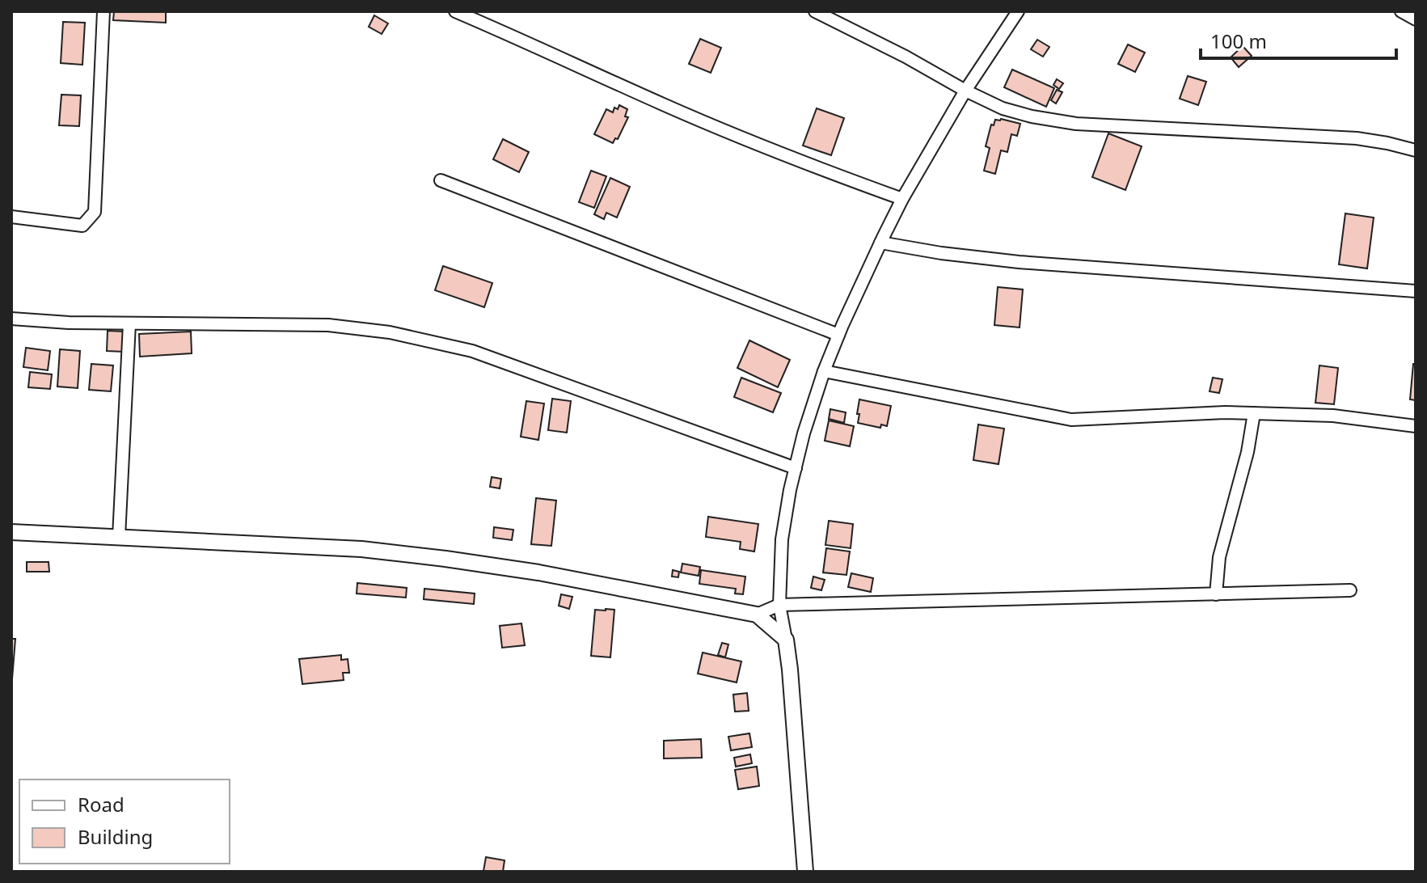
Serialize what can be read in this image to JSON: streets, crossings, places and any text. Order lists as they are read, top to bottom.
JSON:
{
  "legend": ["Road", "Building"],
  "scale_bar": "100 m"
}
